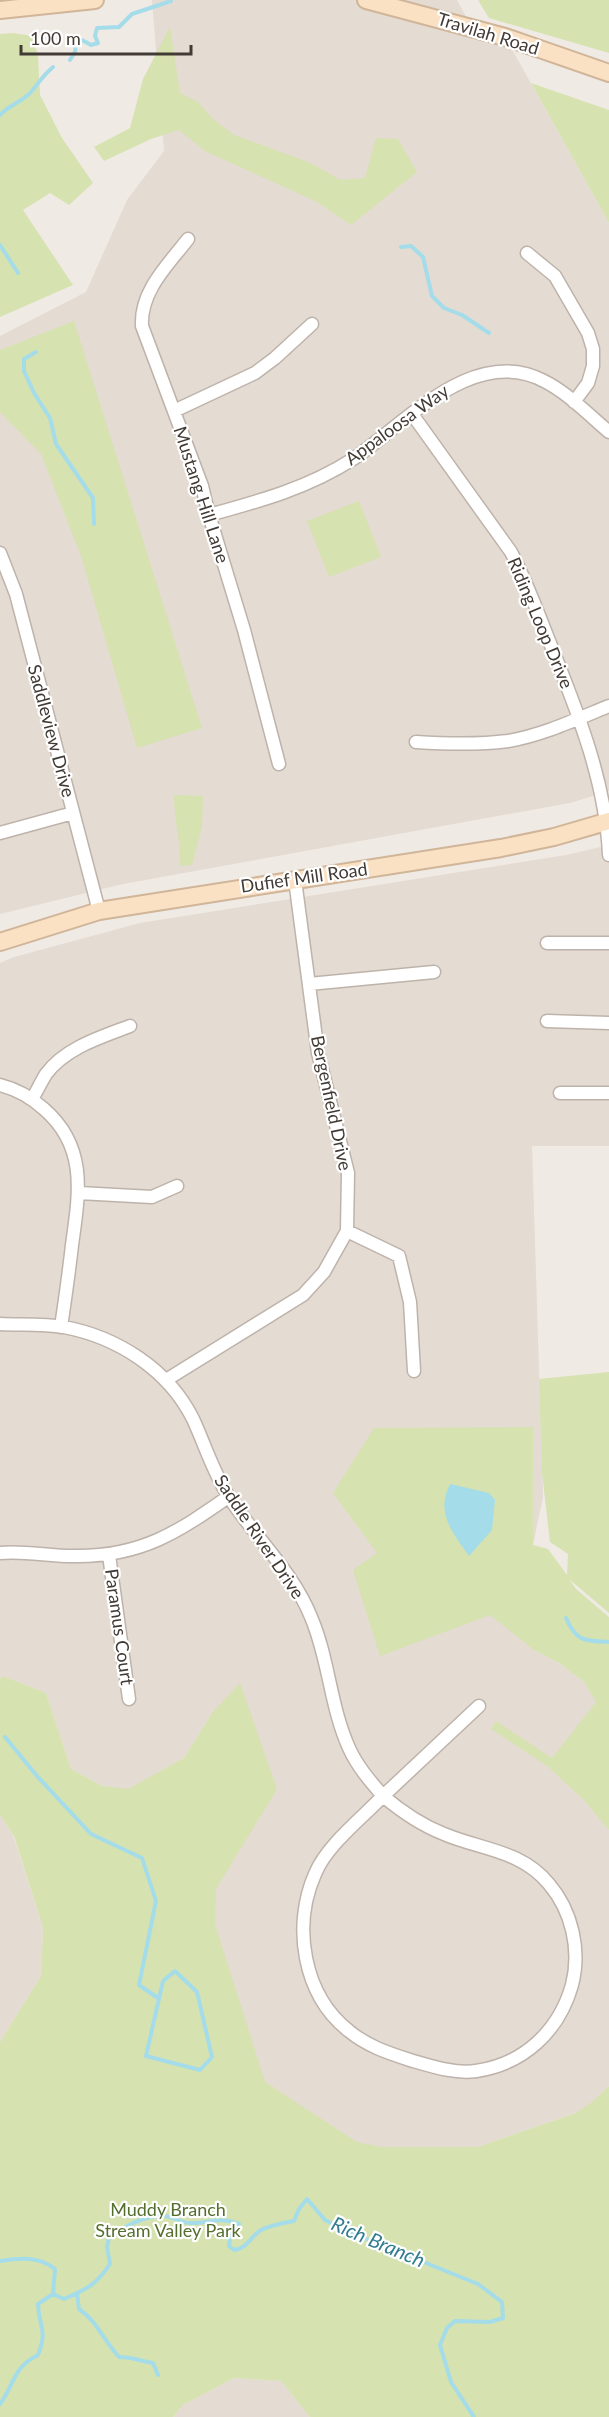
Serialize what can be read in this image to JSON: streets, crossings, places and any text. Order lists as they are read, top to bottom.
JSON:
{
  "streets": {
    "main road": ["Travilah Road", "Dufief Mill Road"],
    "street": [
      "Appaloosa Way",
      "Mustang Hill Lane",
      "Riding Loop Drive",
      "Saddleview Drive",
      "Bergenfield Drive",
      "Saddle River Drive",
      "Paramus Court"
    ]
  },
  "crossings": [
    ["Appaloosa Way", "Mustang Hill Lane"],
    ["Appaloosa Way", "Riding Loop Drive"],
    ["Riding Loop Drive", "Dufief Mill Road"],
    ["Saddleview Drive", "Dufief Mill Road"],
    ["Dufief Mill Road", "Bergenfield Drive"],
    ["Bergenfield Drive", "Saddle River Drive"]
  ],
  "water": ["Rich Branch"],
  "parks": ["Muddy Branch Stream Valley Park"],
  "scale_bar": "100 m"
}
